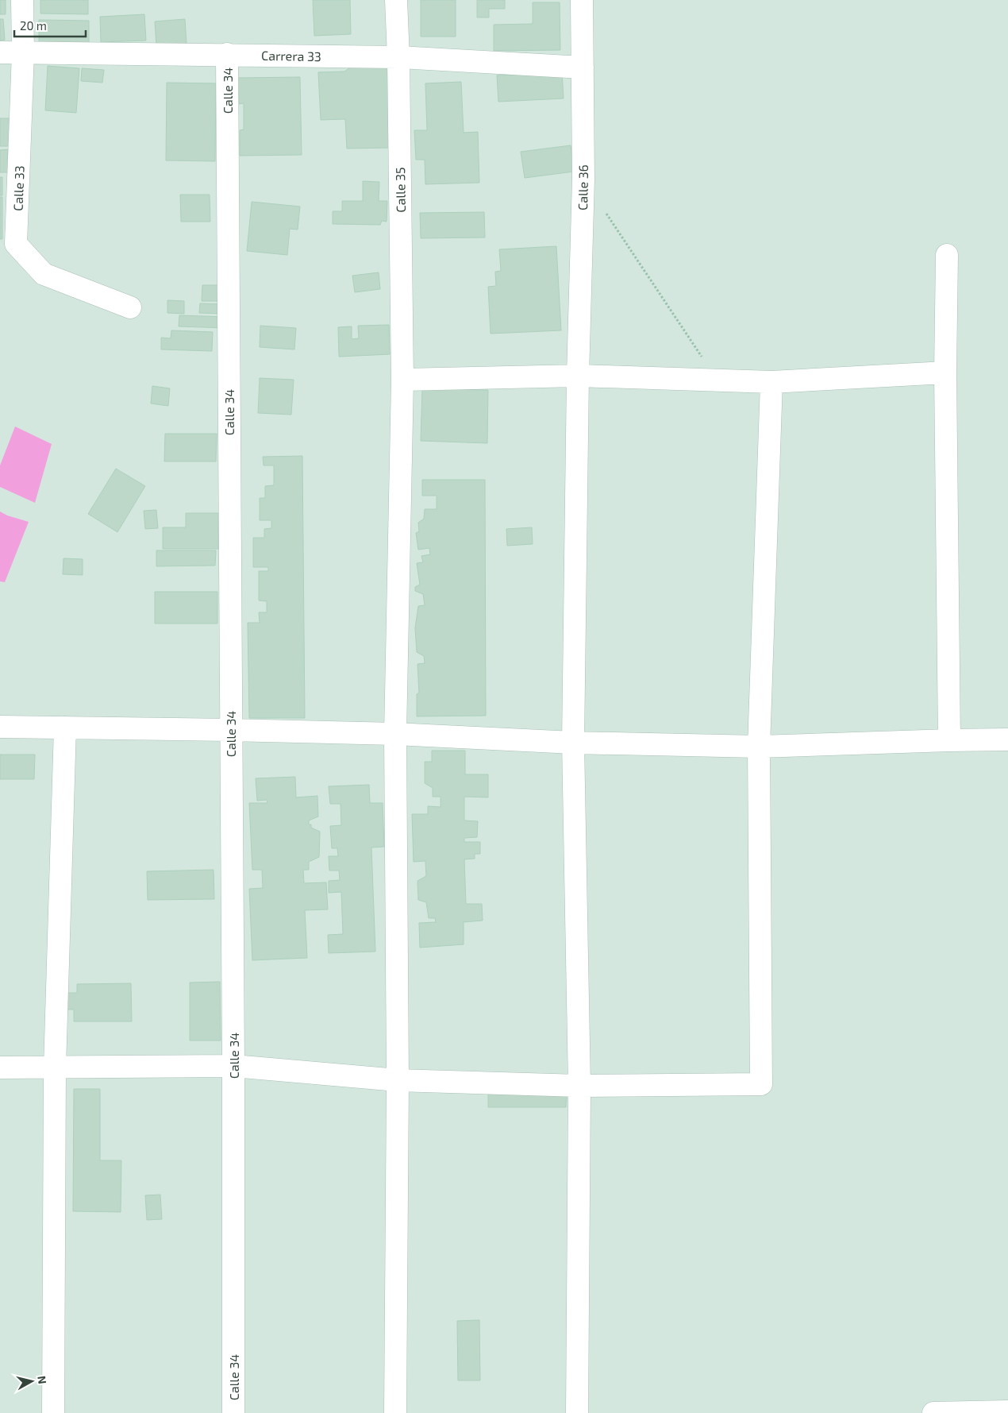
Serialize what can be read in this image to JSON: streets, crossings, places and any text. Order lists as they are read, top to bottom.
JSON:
{
  "streets": {
    "street": [
      "Carrera 33",
      "Calle 34",
      "Calle 36",
      "Calle 33",
      "Calle 35"
    ]
  },
  "crossings": [
    ["Carrera 33", "Calle 34"],
    ["Carrera 33", "Calle 36"],
    ["Carrera 33", "Calle 33"],
    ["Carrera 33", "Calle 35"]
  ],
  "scale_bar": "20 m",
  "north": "right"
}
